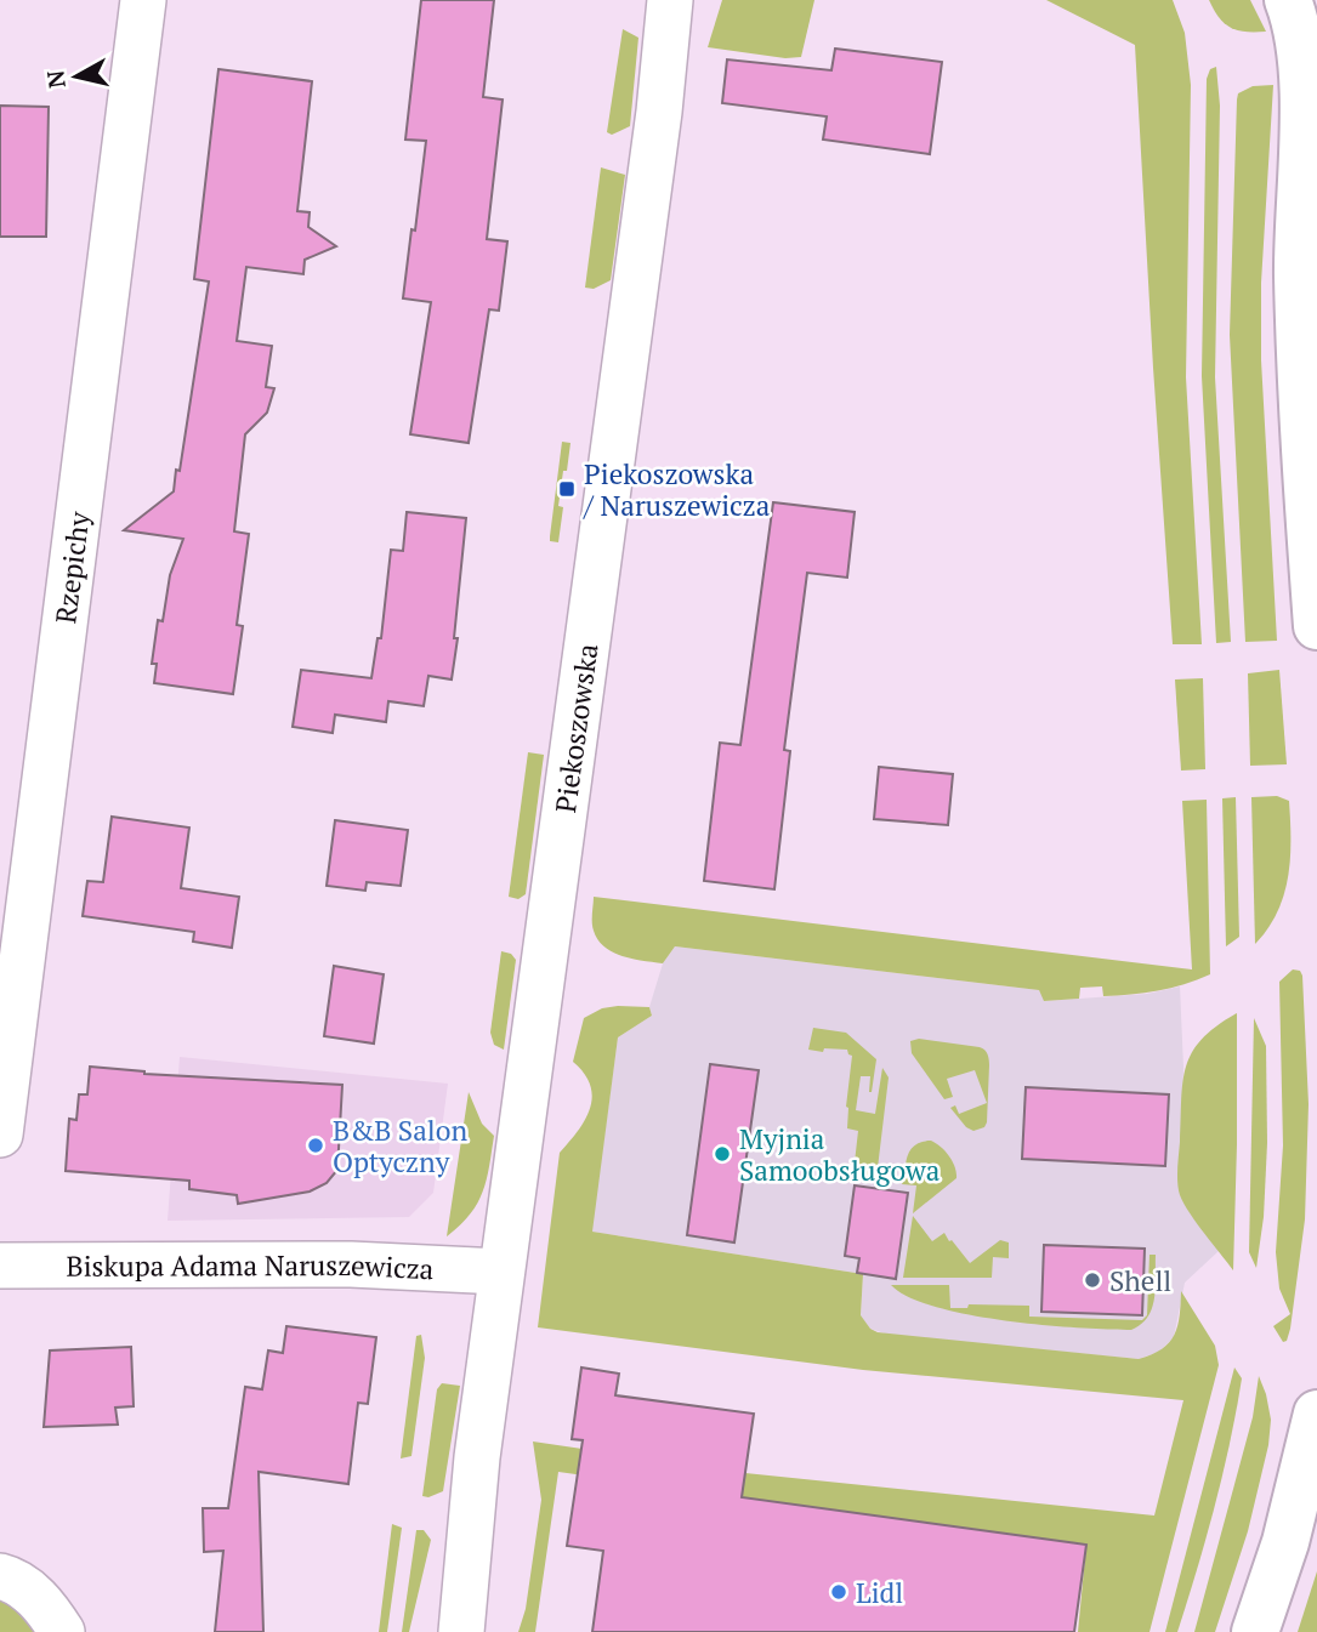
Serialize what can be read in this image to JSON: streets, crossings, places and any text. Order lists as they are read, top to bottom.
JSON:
{
  "streets": {
    "street": ["Rzepichy", "Piekoszowska", "Biskupa Adama Naruszewicza"]
  },
  "crossings": [
    ["Piekoszowska", "Biskupa Adama Naruszewicza"]
  ],
  "places": {
    "transit": ["Piekoszowska / Naruszewicza"],
    "other": [
      "B&B Salon Optyczny",
      "Myjnia Samoobsługowa",
      "Shell",
      "Lidl"
    ]
  },
  "north": "left"
}
